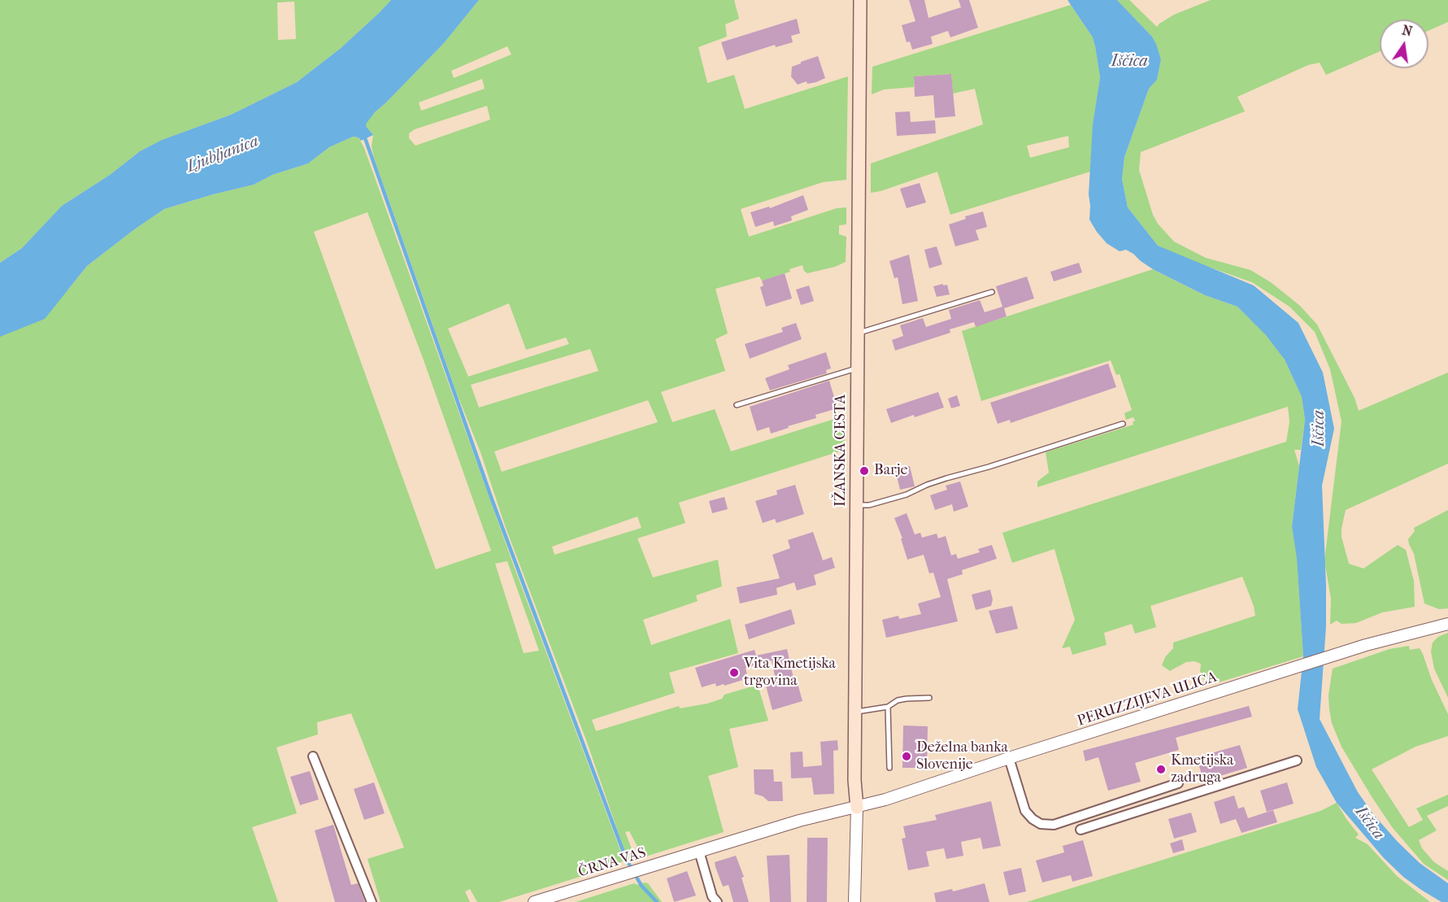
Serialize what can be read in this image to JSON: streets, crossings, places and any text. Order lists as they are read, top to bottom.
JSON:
{
  "streets": {
    "main road": ["IŽANSKA CESTA"],
    "street": ["PERUZZIJEVA ULICA", "ČRNA VAS"]
  },
  "crossings": [
    ["IŽANSKA CESTA", "PERUZZIJEVA ULICA"],
    ["IŽANSKA CESTA", "ČRNA VAS"],
    ["PERUZZIJEVA ULICA", "ČRNA VAS"]
  ],
  "water": ["Iščica", "Ljubljanica"],
  "places": [
    "Barje",
    "Vita Kmetijska trgovina",
    "Deželna banka Slovenije",
    "Kmetijska zadruga"
  ],
  "north": "top"
}
